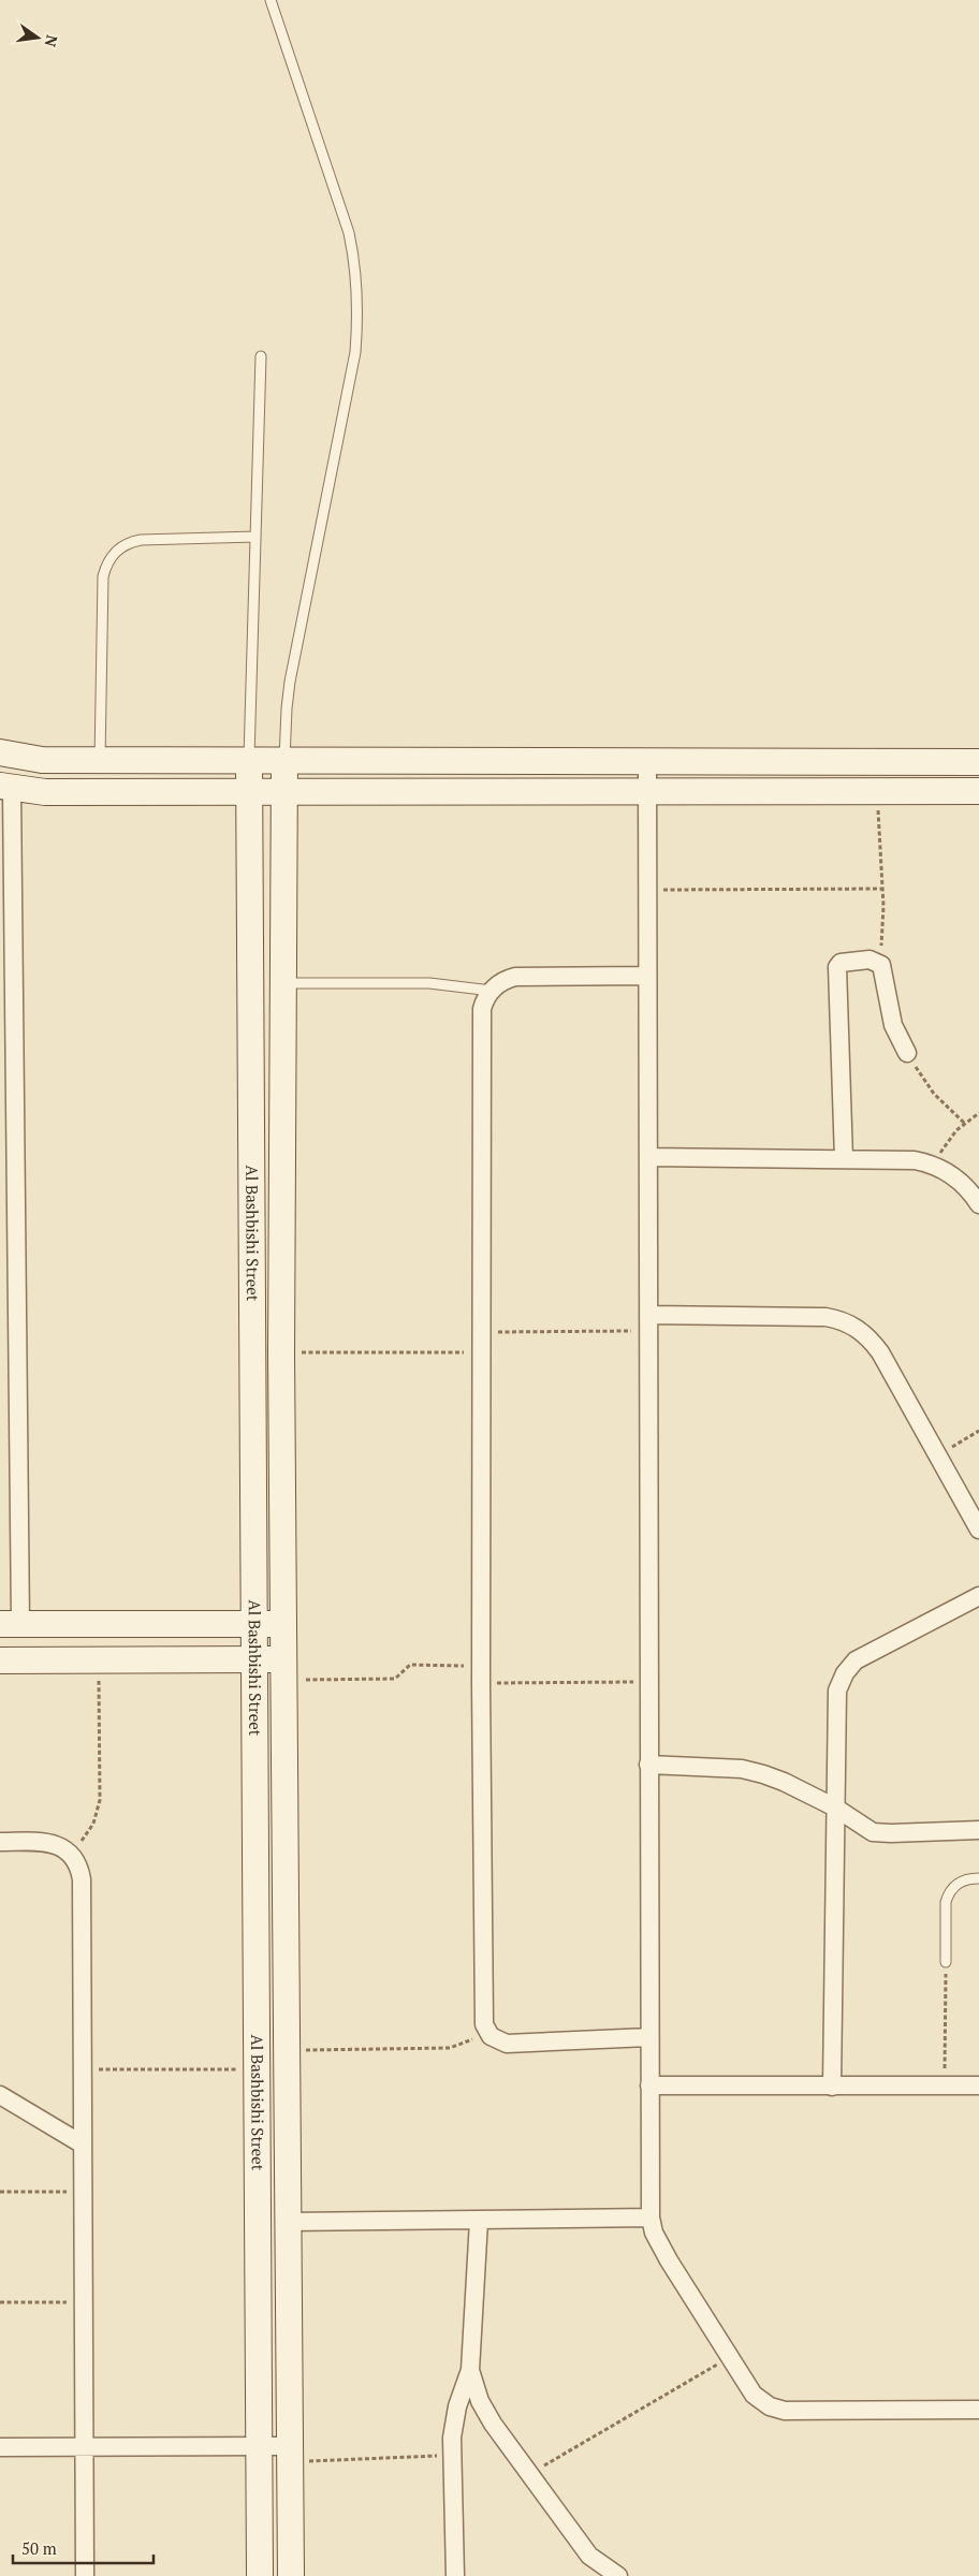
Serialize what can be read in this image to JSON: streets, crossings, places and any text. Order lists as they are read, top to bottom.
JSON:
{
  "streets": {
    "street": ["Al Bashbishi Street"]
  },
  "scale_bar": "50 m",
  "north": "right"
}
